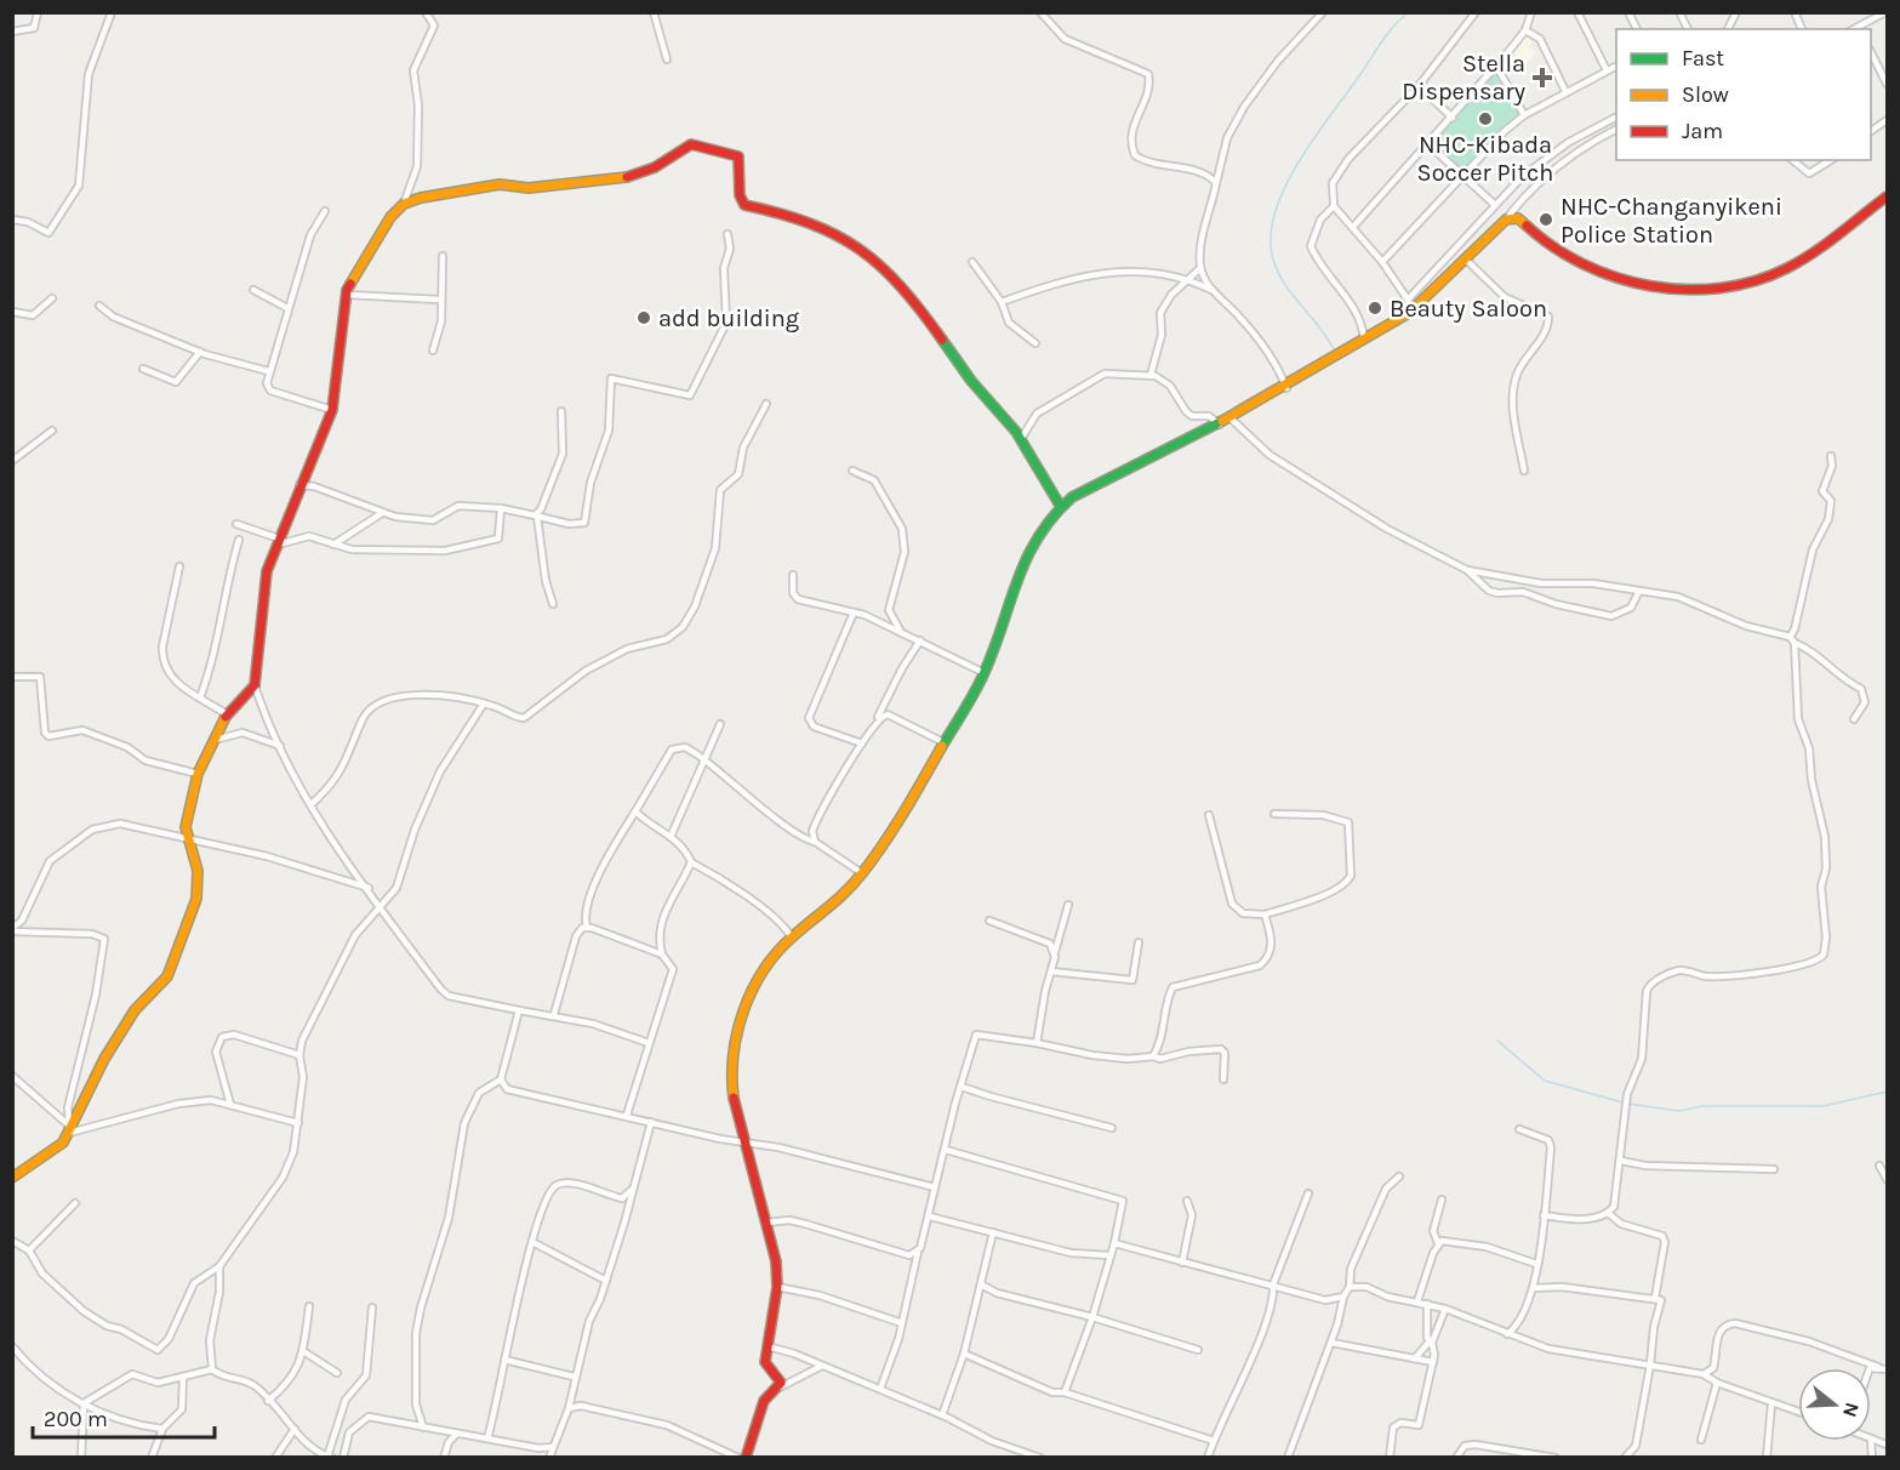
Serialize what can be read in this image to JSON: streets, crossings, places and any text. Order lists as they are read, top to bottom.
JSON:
{
  "places": {
    "health": ["Stella Dispensary"],
    "other": [
      "NHC-Kibada Soccer Pitch",
      "NHC-Changanyikeni Police Station",
      "Beauty Saloon",
      "add building"
    ]
  },
  "legend": ["Fast", "Slow", "Jam"],
  "scale_bar": "200 m",
  "north": "right"
}
